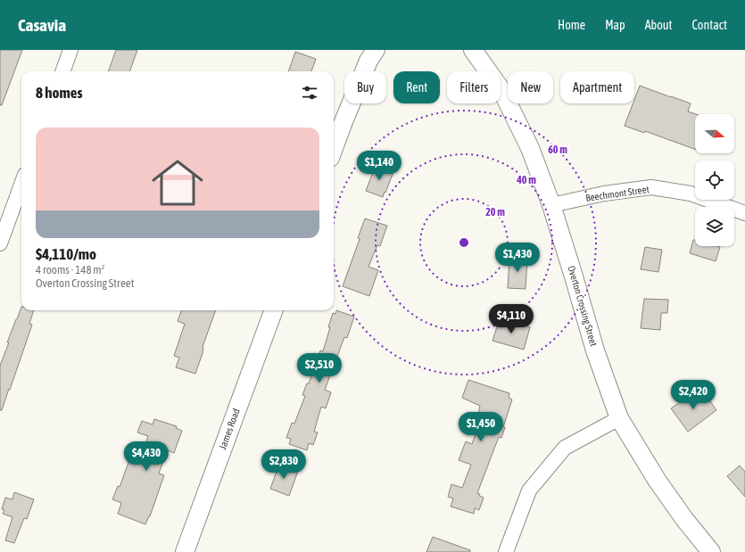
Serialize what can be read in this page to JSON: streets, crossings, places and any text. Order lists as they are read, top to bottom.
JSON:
{
  "streets": {
    "main road": ["Overton Crossing Street", "James Road"],
    "street": ["Beechmont Street"]
  },
  "crossings": [
    ["Beechmont Street", "Overton Crossing Street"]
  ],
  "north": "right",
  "page": {
    "header": "Casavia",
    "nav": [
      "Home",
      "Map",
      "About",
      "Contact"
    ],
    "chip": [
      "Buy",
      "Rent",
      "Filters",
      "New",
      "Apartment"
    ],
    "heading": "8 homes",
    "list": [
      {
        "name": "$4,110/mo",
        "note": "4 rooms · 148 m² · Overton Crossing Street"
      }
    ],
    "price": [
      "$1,140",
      "$1,430",
      "$4,110",
      "$2,510",
      "$2,420",
      "$1,450",
      "$4,430",
      "$2,830"
    ]
  },
  "rings": ["60 m", "40 m", "20 m"]
}
